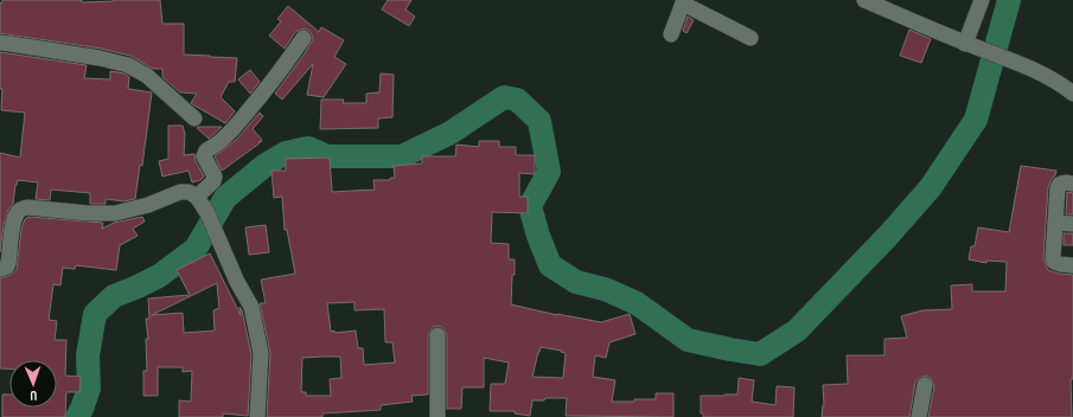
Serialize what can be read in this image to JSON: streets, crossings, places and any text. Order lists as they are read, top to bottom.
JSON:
{
  "north": "bottom"
}
